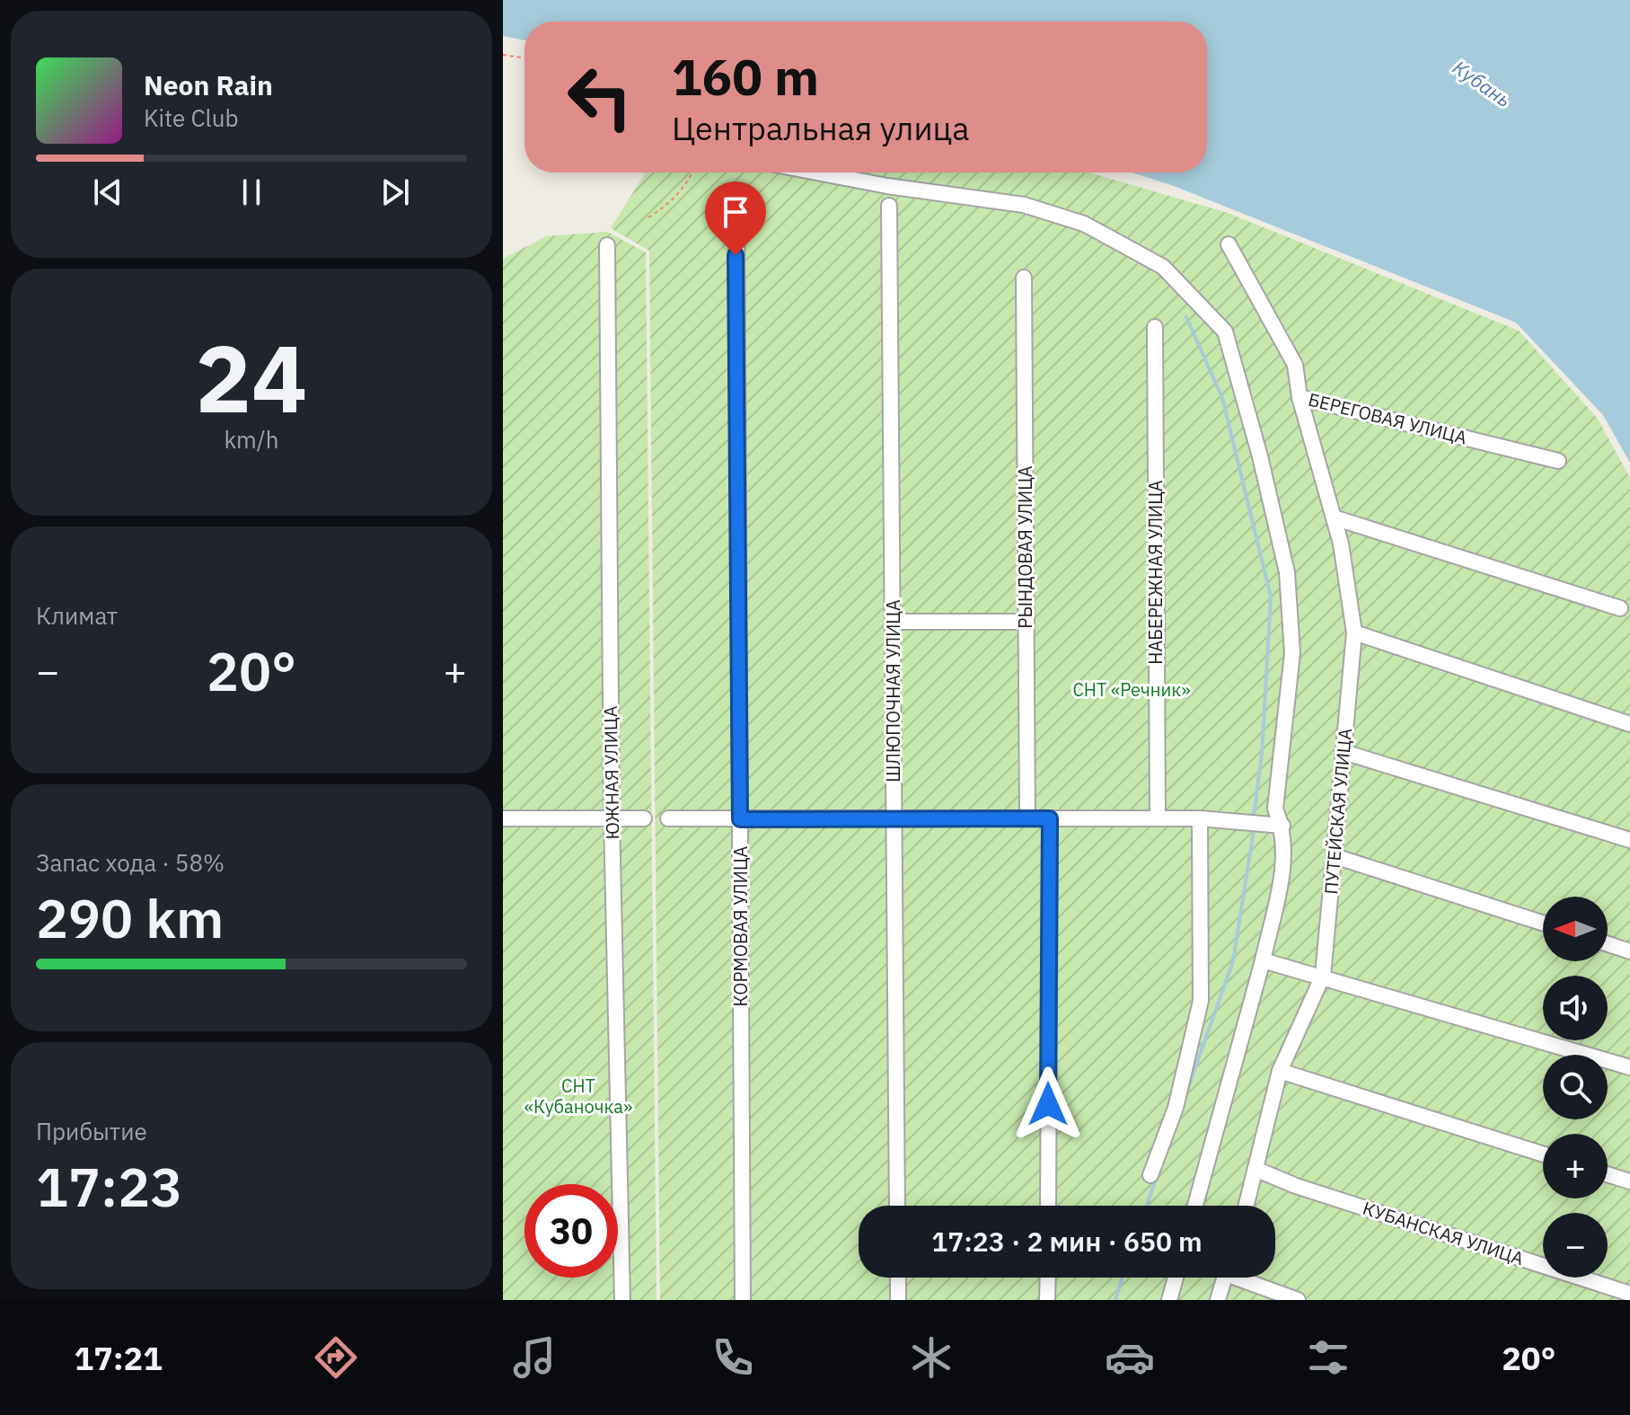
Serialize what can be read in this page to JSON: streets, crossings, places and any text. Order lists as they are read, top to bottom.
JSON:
{
  "streets": {
    "street": [
      "БЕРЕГОВАЯ УЛИЦА",
      "РЫНДОВАЯ УЛИЦА",
      "НАБЕРЕЖНАЯ УЛИЦА",
      "ШЛЮПОЧНАЯ УЛИЦА",
      "ЮЖНАЯ УЛИЦА",
      "ПУТЕЙСКАЯ УЛИЦА",
      "КОРМОВАЯ УЛИЦА",
      "КУБАНСКАЯ УЛИЦА"
    ]
  },
  "crossings": [
    ["БЕРЕГОВАЯ УЛИЦА", "ПУТЕЙСКАЯ УЛИЦА"],
    ["ПУТЕЙСКАЯ УЛИЦА", "КУБАНСКАЯ УЛИЦА"]
  ],
  "water": ["Кубань"],
  "parks": ["СНТ «Речник»", "СНТ «Кубаночка»"],
  "north": "left",
  "page": {
    "turn": ["160 m", "Центральная улица"],
    "song": ["Neon Rain", "Kite Club"],
    "tile": [
      ["24", "km/h"],
      "Климат",
      ["Запас хода · 58%", "290 km"],
      ["Прибытие", "17:23"]
    ],
    "heat": ["−", "20°", "+"],
    "map_buttons": ["+", "−"],
    "limit": "30",
    "trip": "17:23 · 2 мин · 650 m",
    "tabs": ["17:21", "20°"]
  }
}
